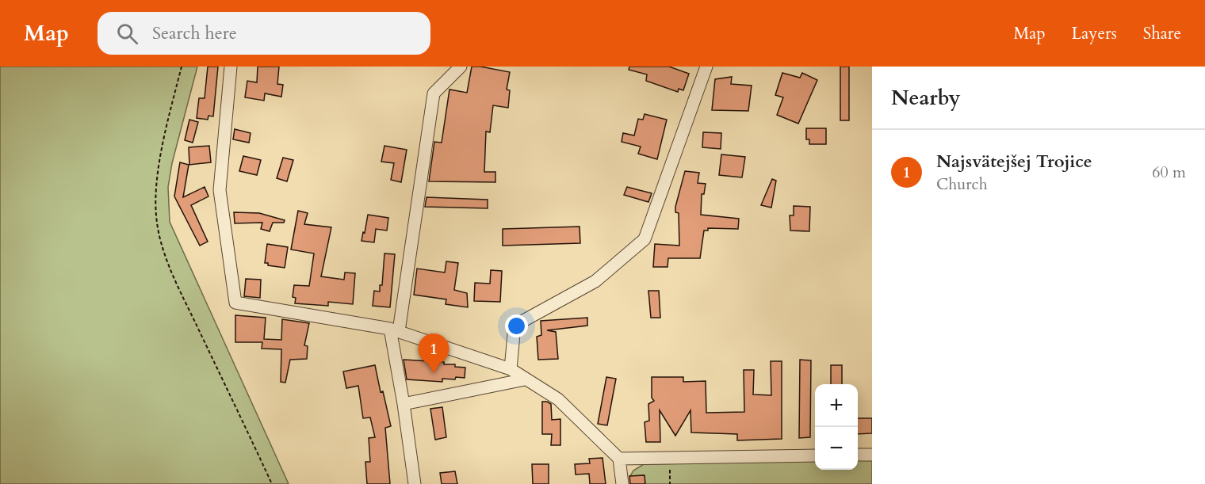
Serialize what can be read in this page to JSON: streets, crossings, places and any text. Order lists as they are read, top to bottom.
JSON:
{
  "page": {
    "header": "Map",
    "search": "Search here",
    "nav": ["Map", "Layers", "Share"],
    "heading": "Nearby",
    "list": [
      {
        "mark": "1",
        "name": "Najsvätejšej Trojice",
        "note": "Church",
        "value": "60 m"
      }
    ],
    "pins": "1",
    "map_buttons": ["+", "−"]
  }
}
